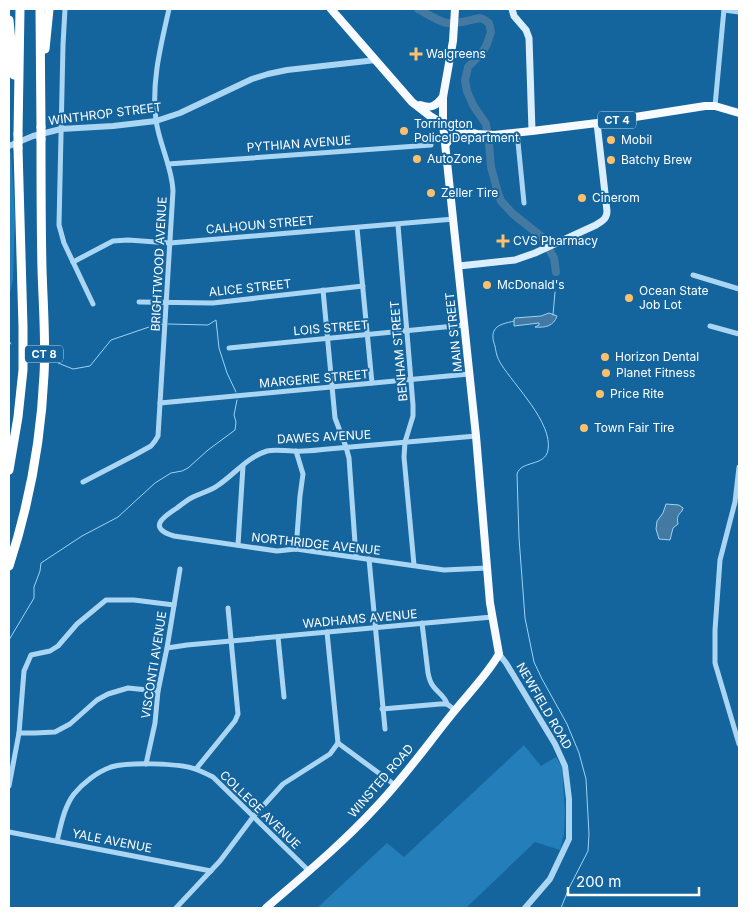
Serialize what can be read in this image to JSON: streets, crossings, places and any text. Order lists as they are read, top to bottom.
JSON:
{
  "streets": {
    "highway": ["CT 8"],
    "main road": ["CT 4", "MAIN STREET", "WINSTED ROAD"],
    "street": [
      "WINTHROP STREET",
      "PYTHIAN AVENUE",
      "CALHOUN STREET",
      "BRIGHTWOOD AVENUE",
      "ALICE STREET",
      "LOIS STREET",
      "BENHAM STREET",
      "MARGERIE STREET",
      "DAWES AVENUE",
      "NORTHRIDGE AVENUE",
      "WADHAMS AVENUE",
      "VISCONTI AVENUE",
      "NEWFIELD ROAD",
      "COLLEGE AVENUE",
      "YALE AVENUE"
    ]
  },
  "crossings": [
    ["WINTHROP STREET", "CT 4"],
    ["WINTHROP STREET", "BRIGHTWOOD AVENUE"],
    ["WINTHROP STREET", "CT 8"],
    ["CT 4", "MAIN STREET"],
    ["PYTHIAN AVENUE", "BRIGHTWOOD AVENUE"],
    ["CALHOUN STREET", "BRIGHTWOOD AVENUE"],
    ["CALHOUN STREET", "MAIN STREET"],
    ["CALHOUN STREET", "BENHAM STREET"],
    ["BRIGHTWOOD AVENUE", "ALICE STREET"],
    ["BRIGHTWOOD AVENUE", "MARGERIE STREET"],
    ["LOIS STREET", "MAIN STREET"],
    ["LOIS STREET", "BENHAM STREET"],
    ["MAIN STREET", "MARGERIE STREET"],
    ["MAIN STREET", "DAWES AVENUE"],
    ["MAIN STREET", "NORTHRIDGE AVENUE"],
    ["MAIN STREET", "WADHAMS AVENUE"],
    ["MAIN STREET", "NEWFIELD ROAD"],
    ["MAIN STREET", "WINSTED ROAD"],
    ["BENHAM STREET", "MARGERIE STREET"],
    ["BENHAM STREET", "DAWES AVENUE"],
    ["BENHAM STREET", "NORTHRIDGE AVENUE"],
    ["DAWES AVENUE", "NORTHRIDGE AVENUE"],
    ["WADHAMS AVENUE", "VISCONTI AVENUE"],
    ["VISCONTI AVENUE", "COLLEGE AVENUE"],
    ["NEWFIELD ROAD", "WINSTED ROAD"],
    ["WINSTED ROAD", "COLLEGE AVENUE"],
    ["COLLEGE AVENUE", "YALE AVENUE"]
  ],
  "places": {
    "health": ["Walgreens", "CVS Pharmacy"],
    "other": [
      "Torrington Police Department",
      "Mobil",
      "AutoZone",
      "Batchy Brew",
      "Zeller Tire",
      "Cinerom",
      "McDonald's",
      "Ocean State Job Lot",
      "Horizon Dental",
      "Planet Fitness",
      "Price Rite",
      "Town Fair Tire"
    ]
  },
  "scale_bar": "200 m"
}
